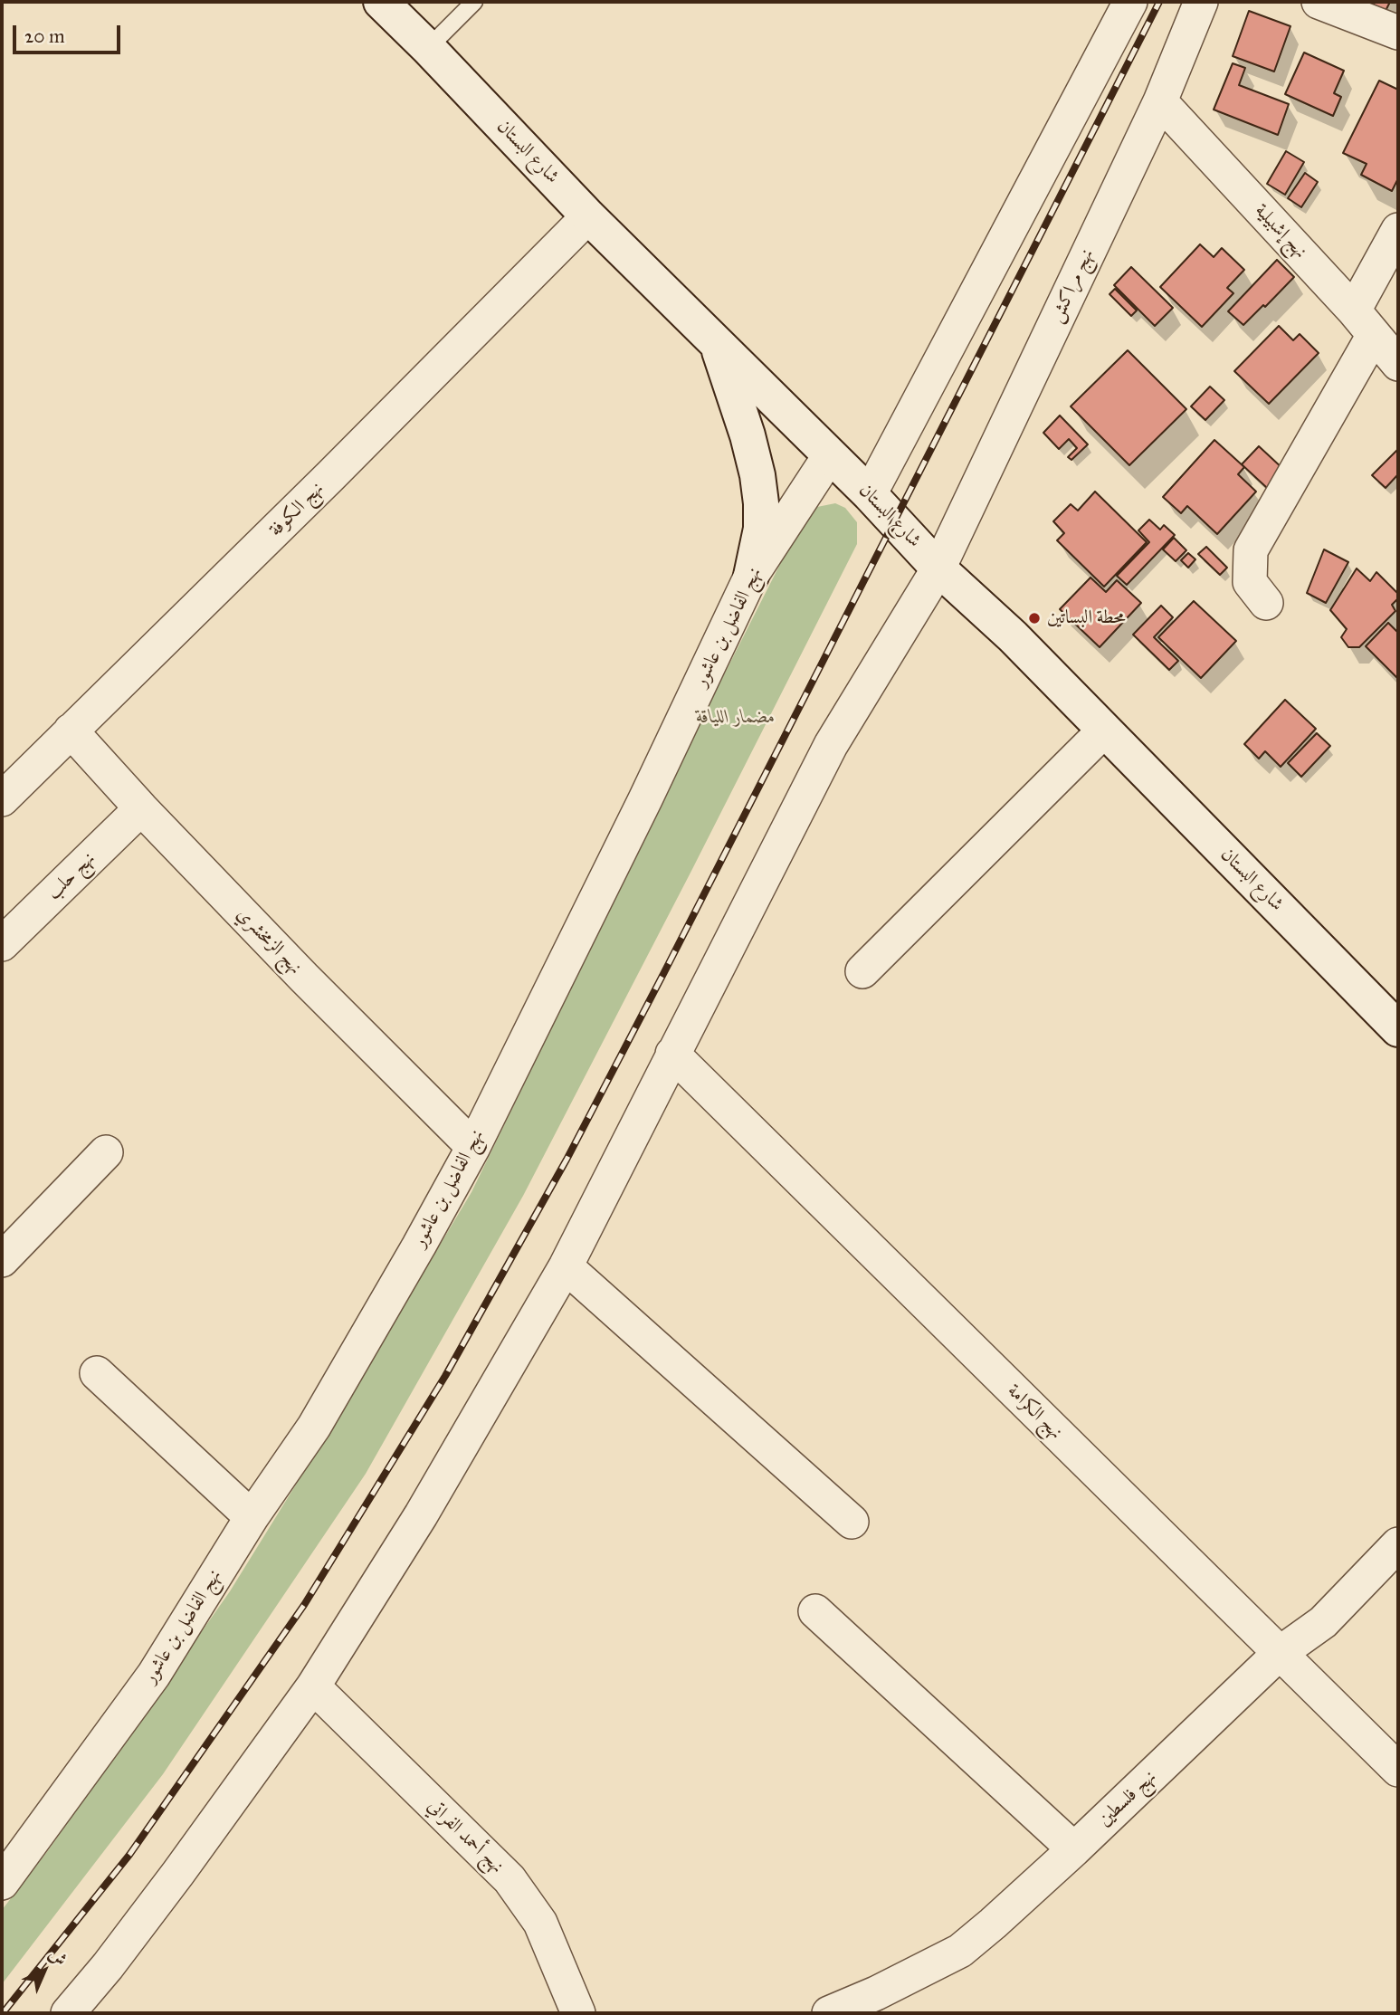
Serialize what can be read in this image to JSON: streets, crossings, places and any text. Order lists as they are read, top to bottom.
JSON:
{
  "streets": {
    "main road": ["شارع البستان"],
    "street": [
      "نهج إشبيلية",
      "نهج مراكش",
      "نهج الكوفة",
      "نهج الفاضل بن عاشور",
      "نهج حلب",
      "نهج الزمخشري",
      "نهج الكرامة",
      "نهج فلسطين",
      "نهج أحمد الفراتي"
    ]
  },
  "crossings": [
    ["شارع البستان", "نهج مراكش"],
    ["شارع البستان", "نهج الكوفة"],
    ["شارع البستان", "نهج الفاضل بن عاشور"],
    ["نهج إشبيلية", "نهج مراكش"],
    ["نهج مراكش", "نهج الكرامة"],
    ["نهج مراكش", "نهج أحمد الفراتي"],
    ["نهج الكوفة", "نهج الزمخشري"],
    ["نهج الفاضل بن عاشور", "نهج الزمخشري"],
    ["نهج حلب", "نهج الزمخشري"],
    ["نهج الكرامة", "نهج فلسطين"]
  ],
  "parks": ["مضمار اللياقة"],
  "places": ["محطة البساتين"],
  "scale_bar": "20 m",
  "north": "top right"
}
